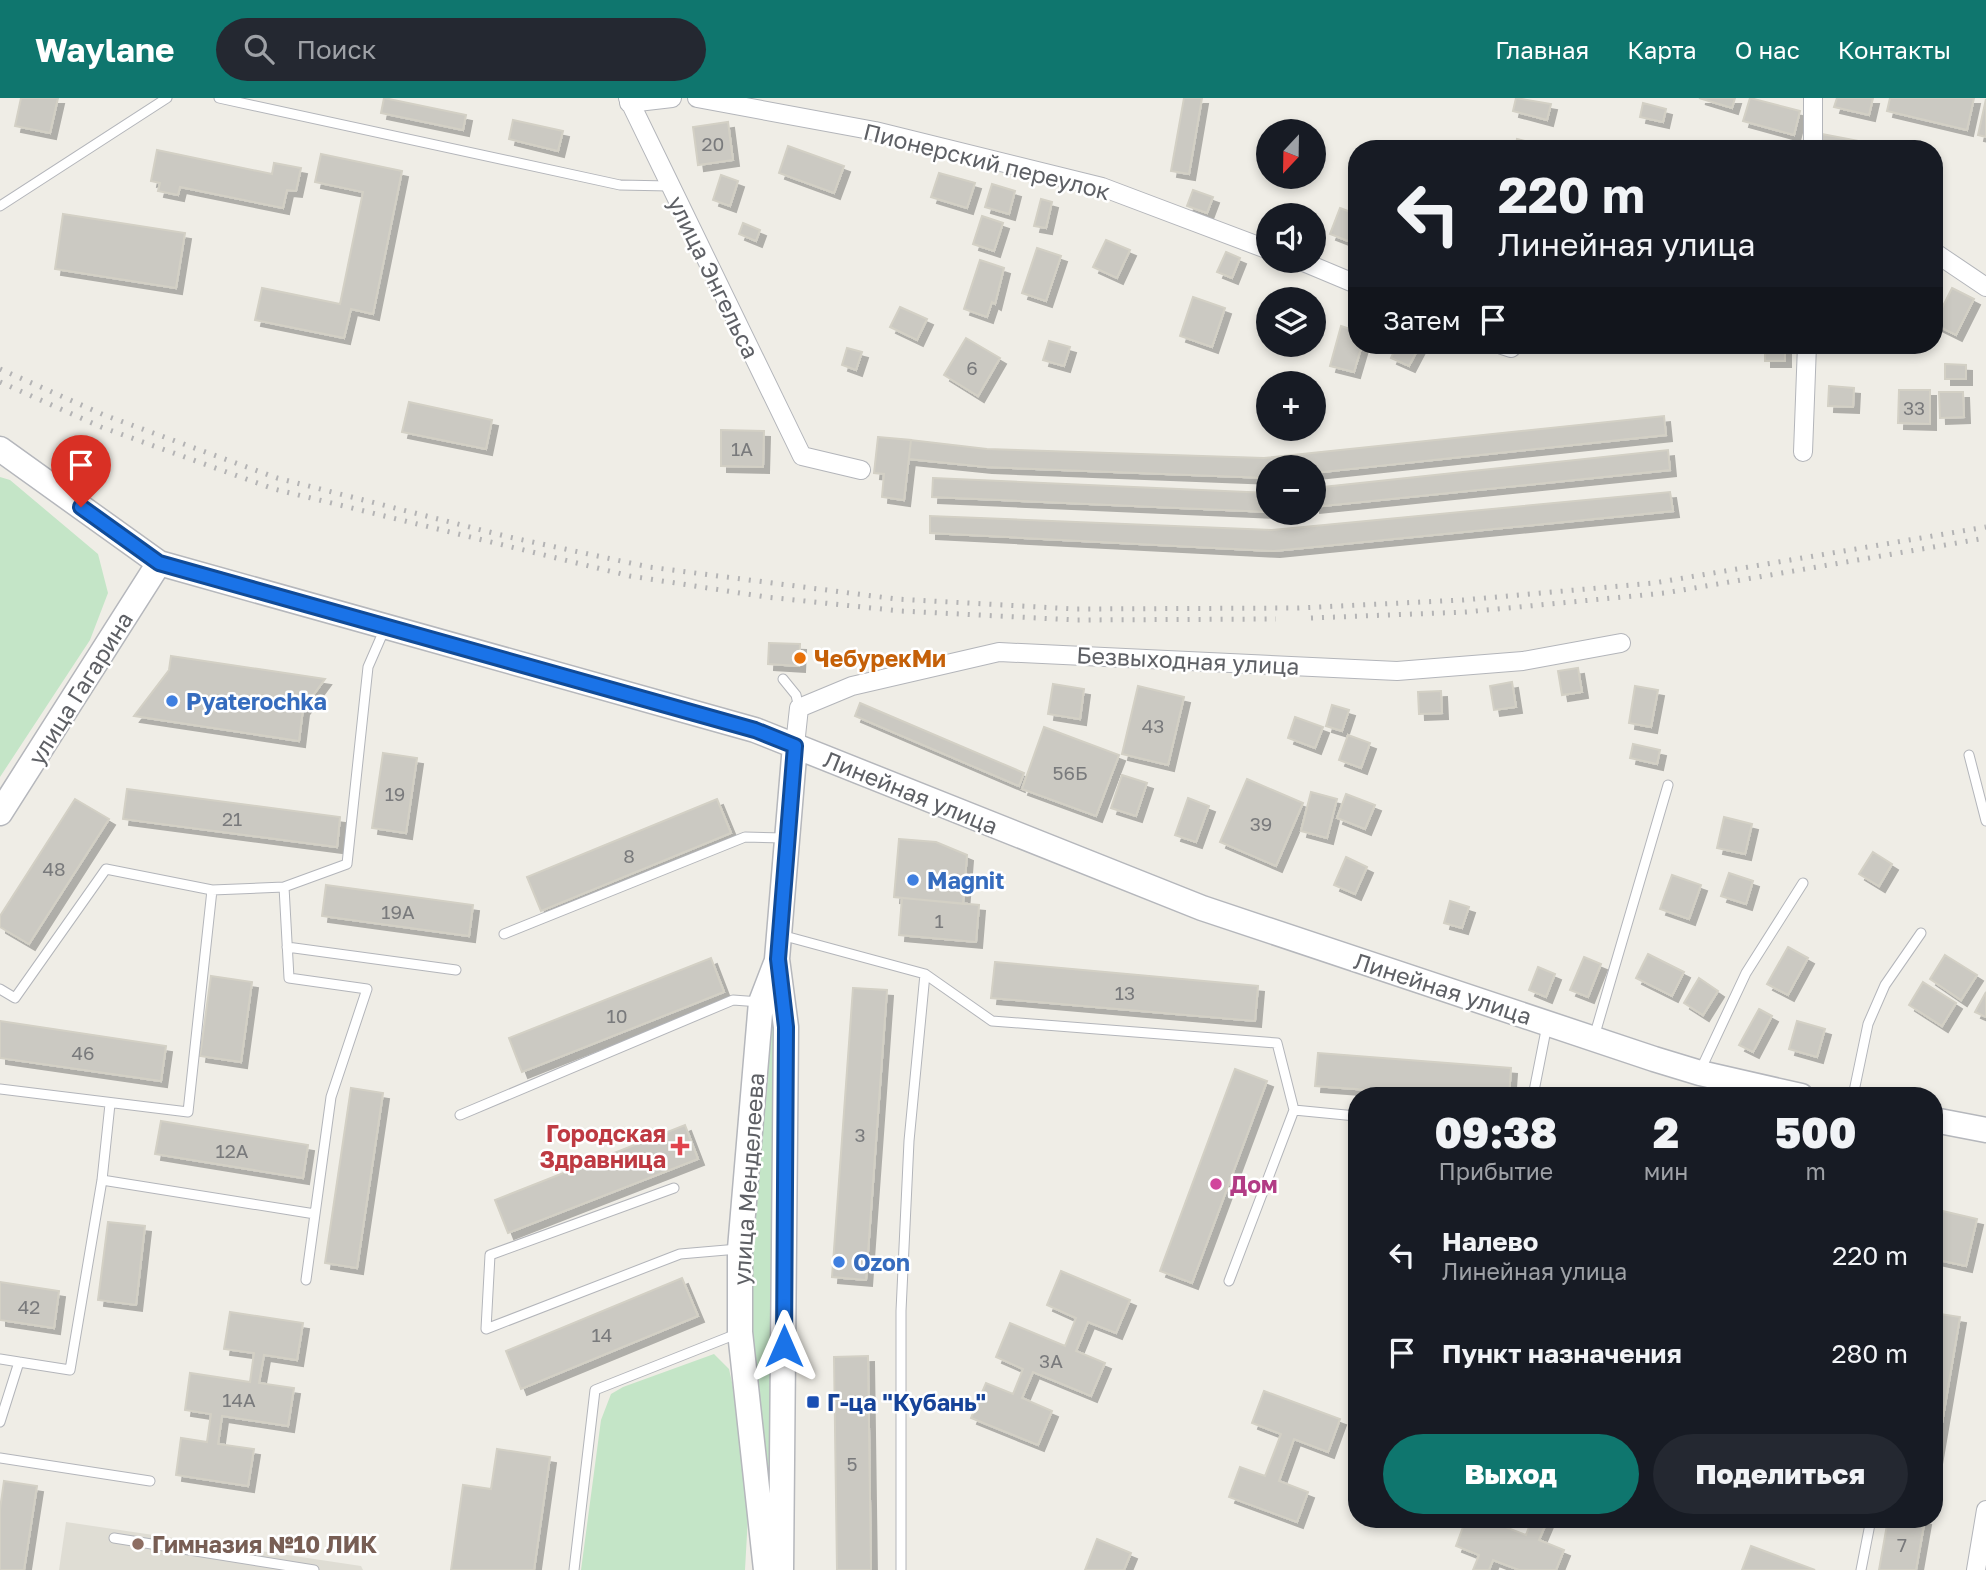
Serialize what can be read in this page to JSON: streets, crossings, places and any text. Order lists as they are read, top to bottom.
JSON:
{
  "streets": {
    "main road": ["улица Гагарина", "Линейная улица", "улица Менделеева"],
    "street": ["Пионерский переулок", "улица Энгельса", "Безвыходная улица"]
  },
  "crossings": [
    ["улица Гагарина", "Линейная улица"],
    ["Линейная улица", "улица Менделеева"]
  ],
  "places": {
    "other": [
      "ЧебурекМи",
      "Pyaterochka",
      "Magnit",
      "Дом",
      "Ozon",
      "Гимназия №10 ЛИК"
    ],
    "health": ["Городская Здравница"],
    "transit": ["Г-ца \"Кубань\""]
  },
  "house_numbers": [
    "20",
    "6",
    "33",
    "1А",
    "43",
    "56Б",
    "19",
    "21",
    "39",
    "8",
    "48",
    "19А",
    "1",
    "13",
    "10",
    "46",
    "3",
    "12А",
    "42",
    "14",
    "3А",
    "14А",
    "5",
    "7"
  ],
  "north": "bottom",
  "page": {
    "header": "Waylane",
    "search": "Поиск",
    "nav": [
      "Главная",
      "Карта",
      "О нас",
      "Контакты"
    ],
    "map_buttons": ["+", "−"],
    "turn": ["220 m", "Линейная улица"],
    "then": "Затем",
    "eta": [
      "09:38",
      "Прибытие",
      "2",
      "мин",
      "500",
      "m"
    ],
    "list": [
      {
        "name": "Налево",
        "note": "Линейная улица",
        "value": "220 m"
      },
      {
        "name": "Пункт назначения",
        "value": "280 m"
      }
    ],
    "buttons": ["Выход", "Поделиться"]
  }
}
